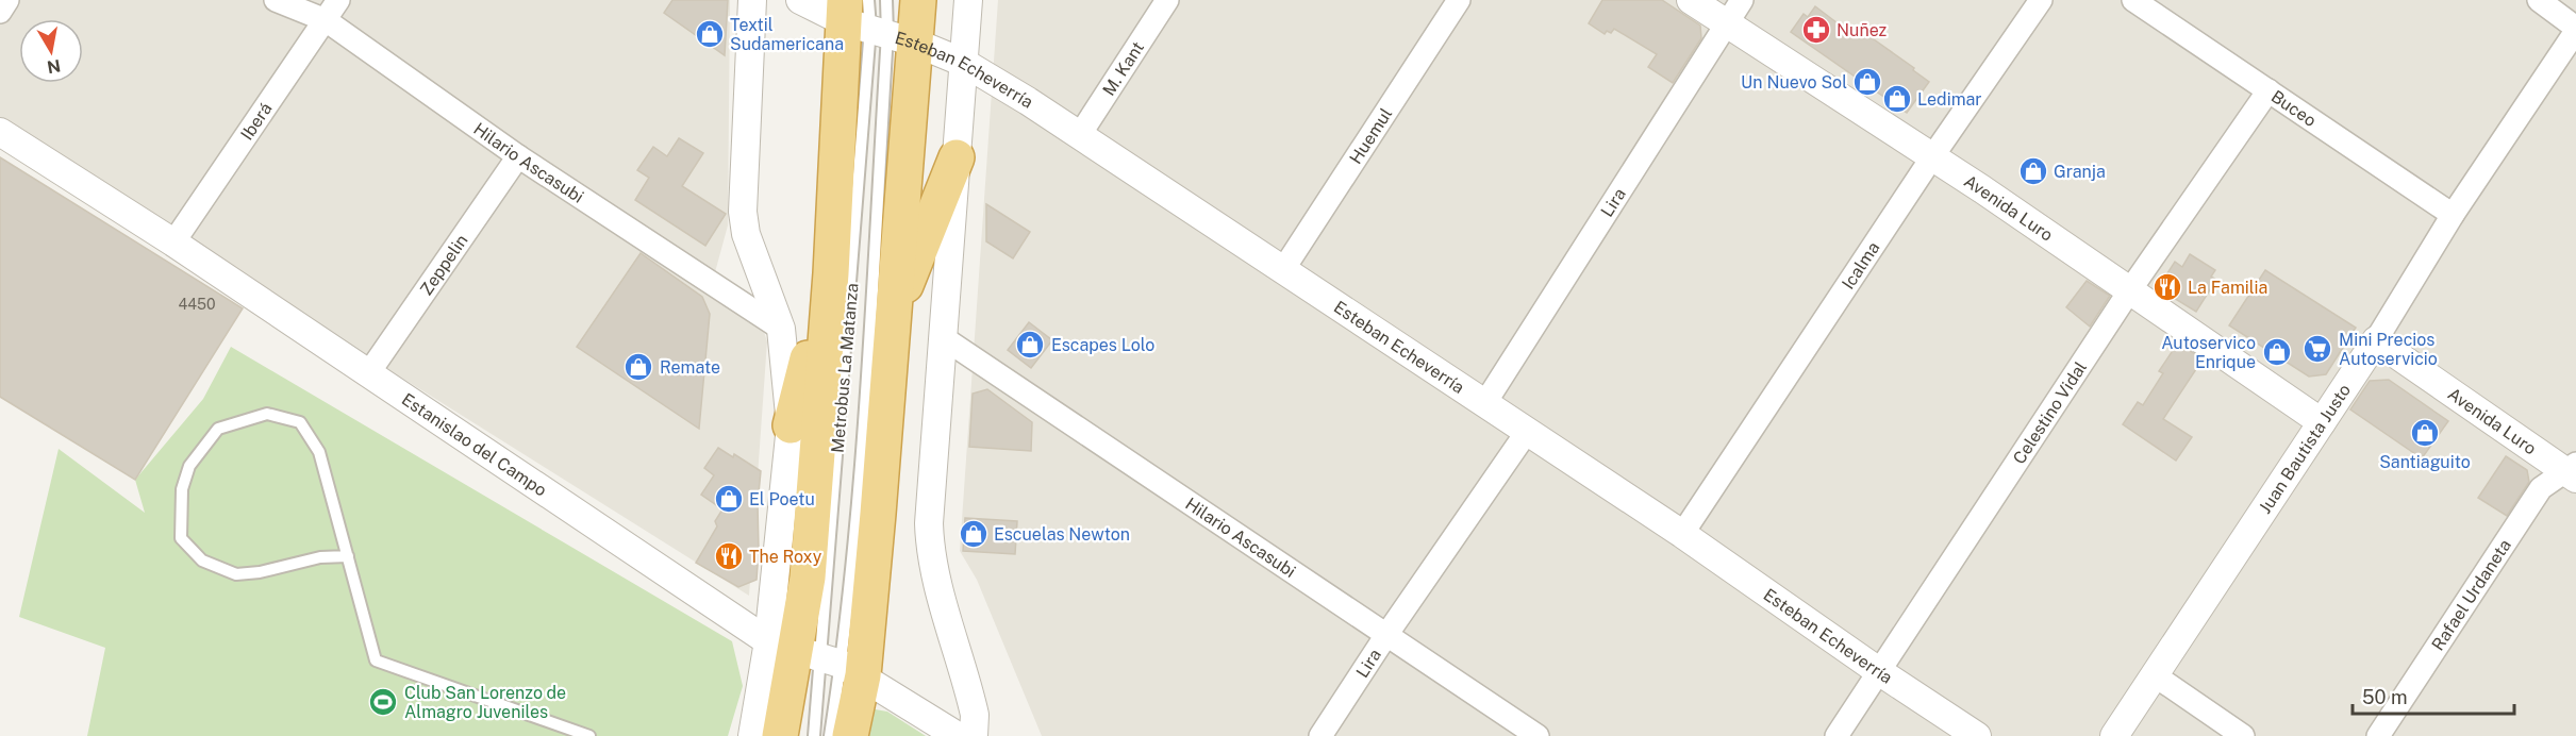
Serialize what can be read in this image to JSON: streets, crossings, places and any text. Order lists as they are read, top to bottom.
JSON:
{
  "streets": {
    "street": [
      "M. Kant",
      "Esteban Echeverría",
      "Buceo",
      "Iberá",
      "Huemul",
      "Hilario Ascasubi",
      "Lira",
      "Avenida Luro",
      "Zeppelin",
      "Icalma",
      "Celestino Vidal",
      "Estanislao del Campo",
      "Juan Bautista Justo",
      "Rafael Urdaneta"
    ],
    "lane": ["Metrobus La Matanza"]
  },
  "crossings": [
    ["M. Kant", "Esteban Echeverría"],
    ["Esteban Echeverría", "Huemul"],
    ["Esteban Echeverría", "Lira"],
    ["Esteban Echeverría", "Icalma"],
    ["Esteban Echeverría", "Metrobus La Matanza"],
    ["Esteban Echeverría", "Celestino Vidal"],
    ["Buceo", "Celestino Vidal"],
    ["Buceo", "Juan Bautista Justo"],
    ["Iberá", "Hilario Ascasubi"],
    ["Iberá", "Estanislao del Campo"],
    ["Hilario Ascasubi", "Lira"],
    ["Hilario Ascasubi", "Zeppelin"],
    ["Lira", "Avenida Luro"],
    ["Avenida Luro", "Icalma"],
    ["Avenida Luro", "Celestino Vidal"],
    ["Avenida Luro", "Juan Bautista Justo"],
    ["Avenida Luro", "Rafael Urdaneta"],
    ["Zeppelin", "Estanislao del Campo"],
    ["Metrobus La Matanza", "Estanislao del Campo"]
  ],
  "places": {
    "pharmacy": ["Nuñez"],
    "shop": [
      "Textil Sudamericana",
      "Un Nuevo Sol",
      "Ledimar",
      "Granja",
      "Escapes Lolo",
      "Autoservico Enrique",
      "Remate",
      "Santiaguito",
      "El Poetu",
      "Escuelas Newton"
    ],
    "restaurant": ["La Familia", "The Roxy"],
    "supermarket": ["Mini Precios Autoservicio"],
    "sports": ["Club San Lorenzo de Almagro Juveniles"]
  },
  "house_numbers": ["4450"],
  "scale_bar": "50 m",
  "north": "bottom"
}
